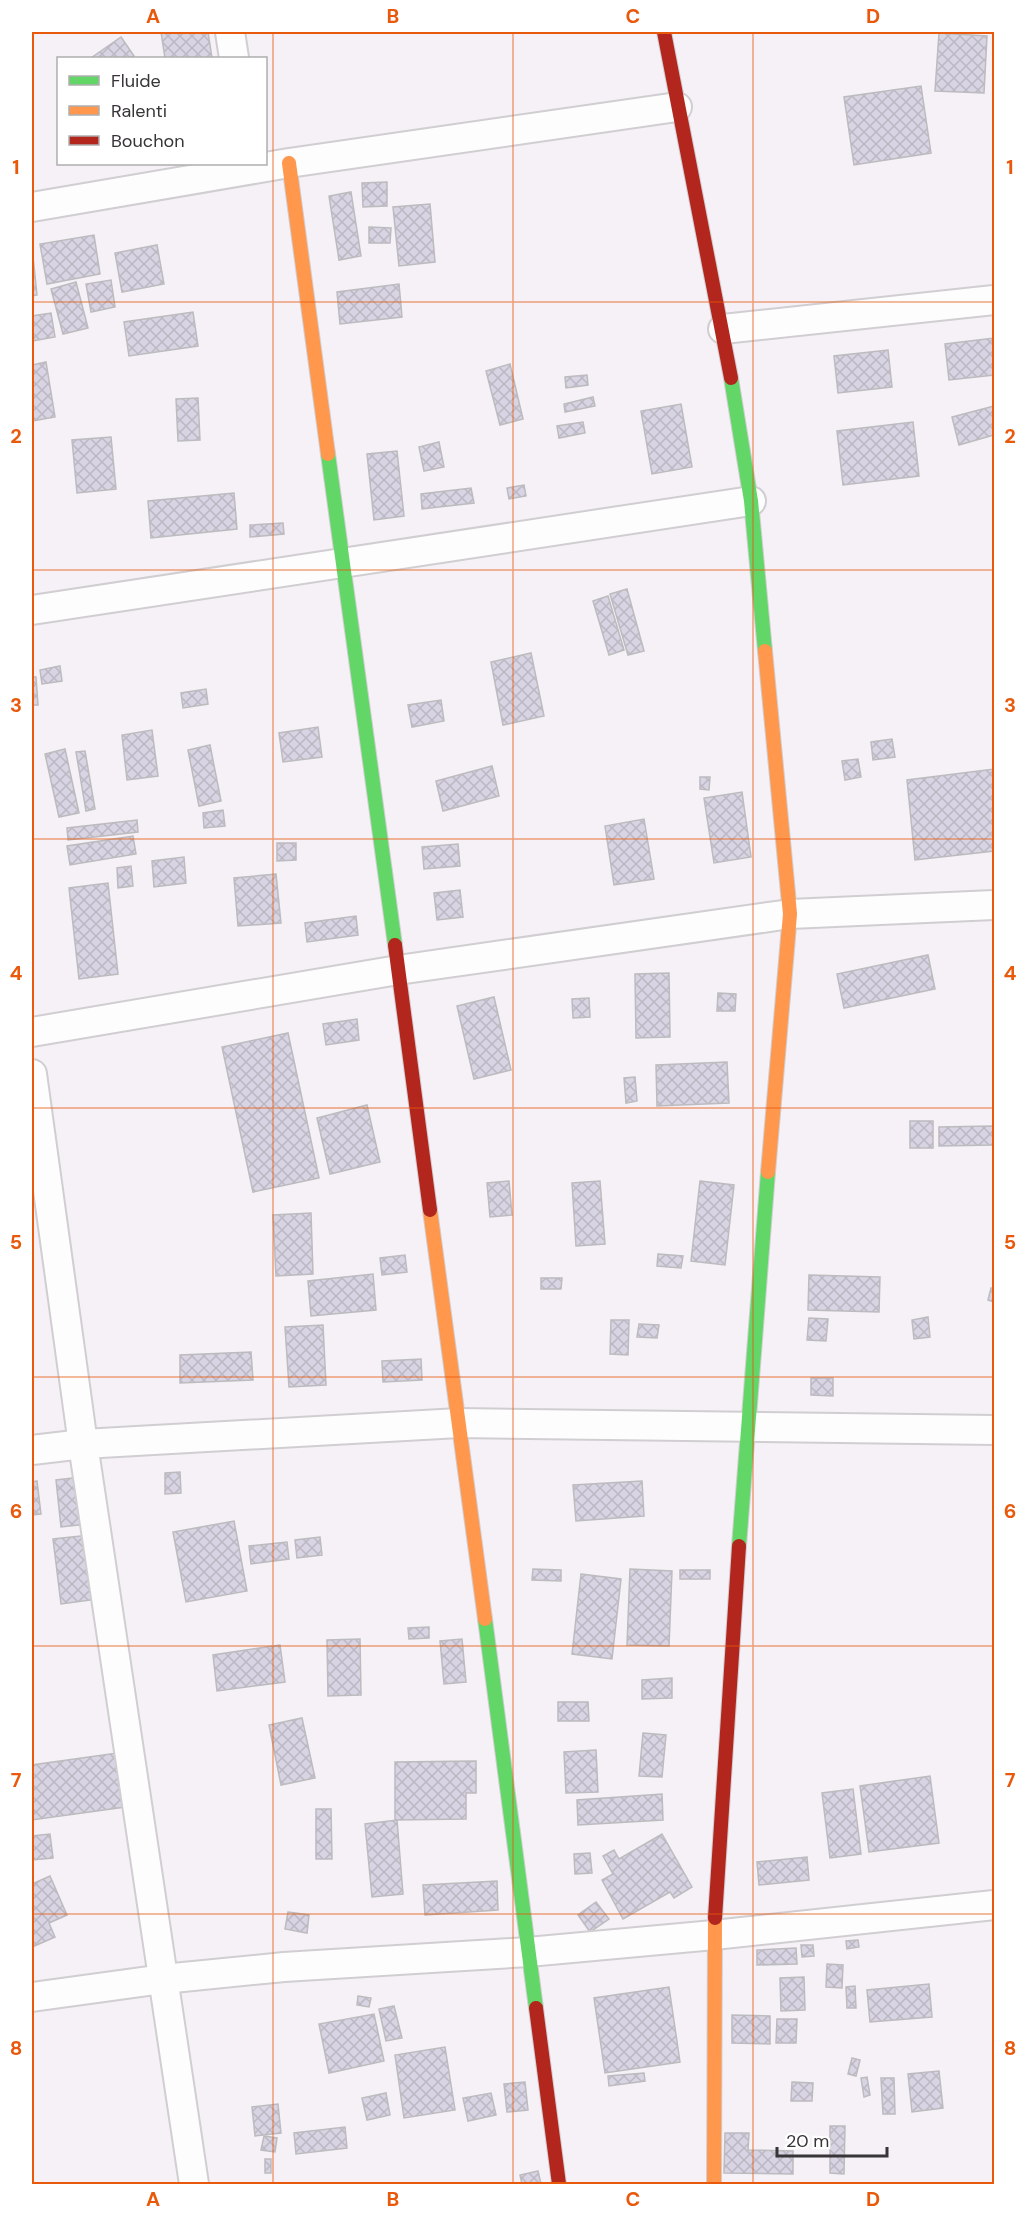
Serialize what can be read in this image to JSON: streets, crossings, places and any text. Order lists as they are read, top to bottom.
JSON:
{
  "legend": ["Fluide", "Ralenti", "Bouchon"],
  "scale_bar": "20 m",
  "grid": {
    "columns": [
      "A",
      "B",
      "C",
      "D"
    ],
    "rows": [
      "1",
      "2",
      "3",
      "4",
      "5",
      "6",
      "7",
      "8"
    ]
  }
}
